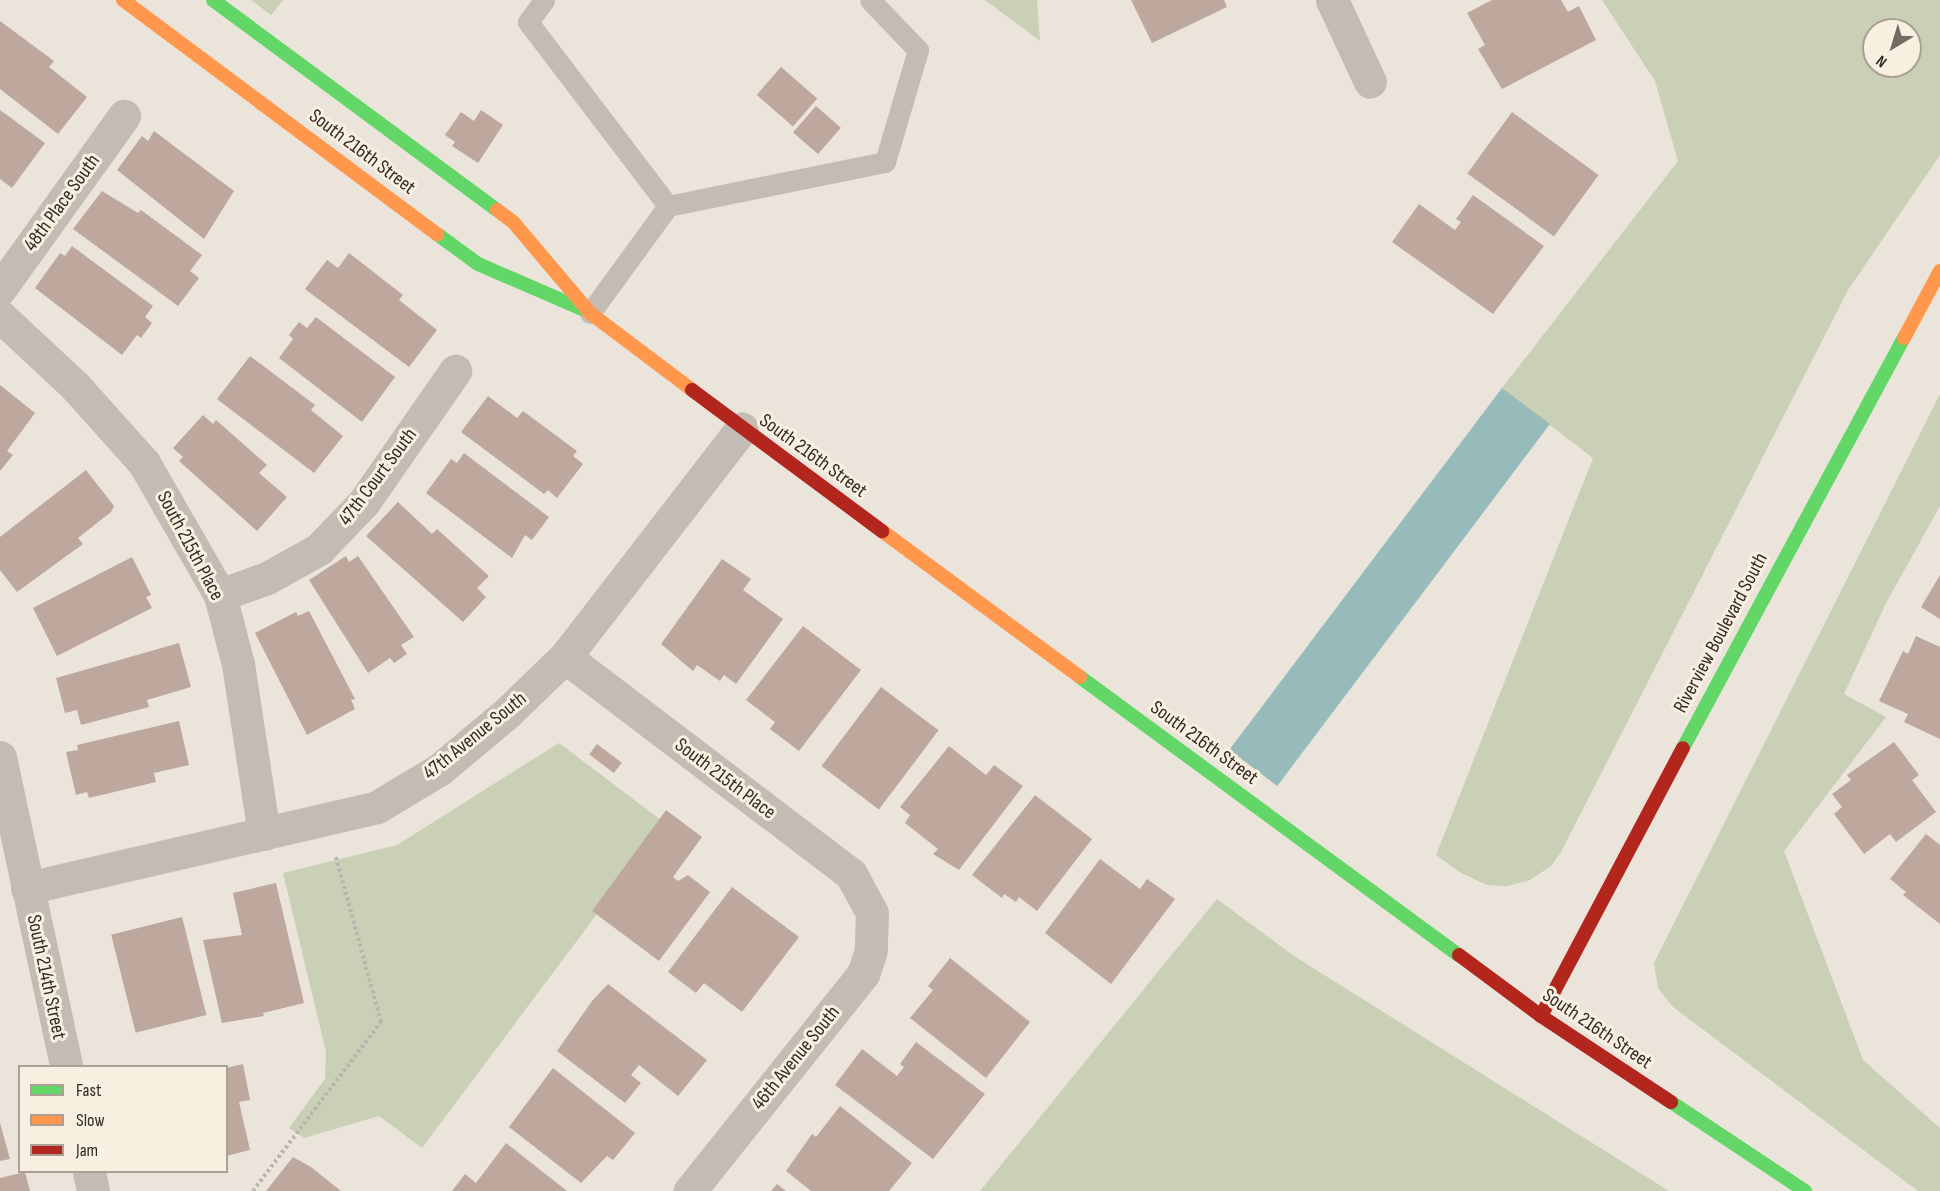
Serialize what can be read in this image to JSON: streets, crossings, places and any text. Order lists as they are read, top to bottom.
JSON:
{
  "streets": {
    "street": [
      "South 216th Street",
      "48th Place South",
      "47th Court South",
      "South 215th Place",
      "Riverview Boulevard South",
      "47th Avenue South",
      "South 214th Street",
      "46th Avenue South"
    ]
  },
  "crossings": [
    ["South 216th Street", "Riverview Boulevard South"],
    ["South 216th Street", "47th Avenue South"],
    ["47th Court South", "South 215th Place"],
    ["South 215th Place", "47th Avenue South"],
    ["South 215th Place", "46th Avenue South"],
    ["47th Avenue South", "South 214th Street"]
  ],
  "legend": ["Fast", "Slow", "Jam"],
  "north": "bottom left"
}
